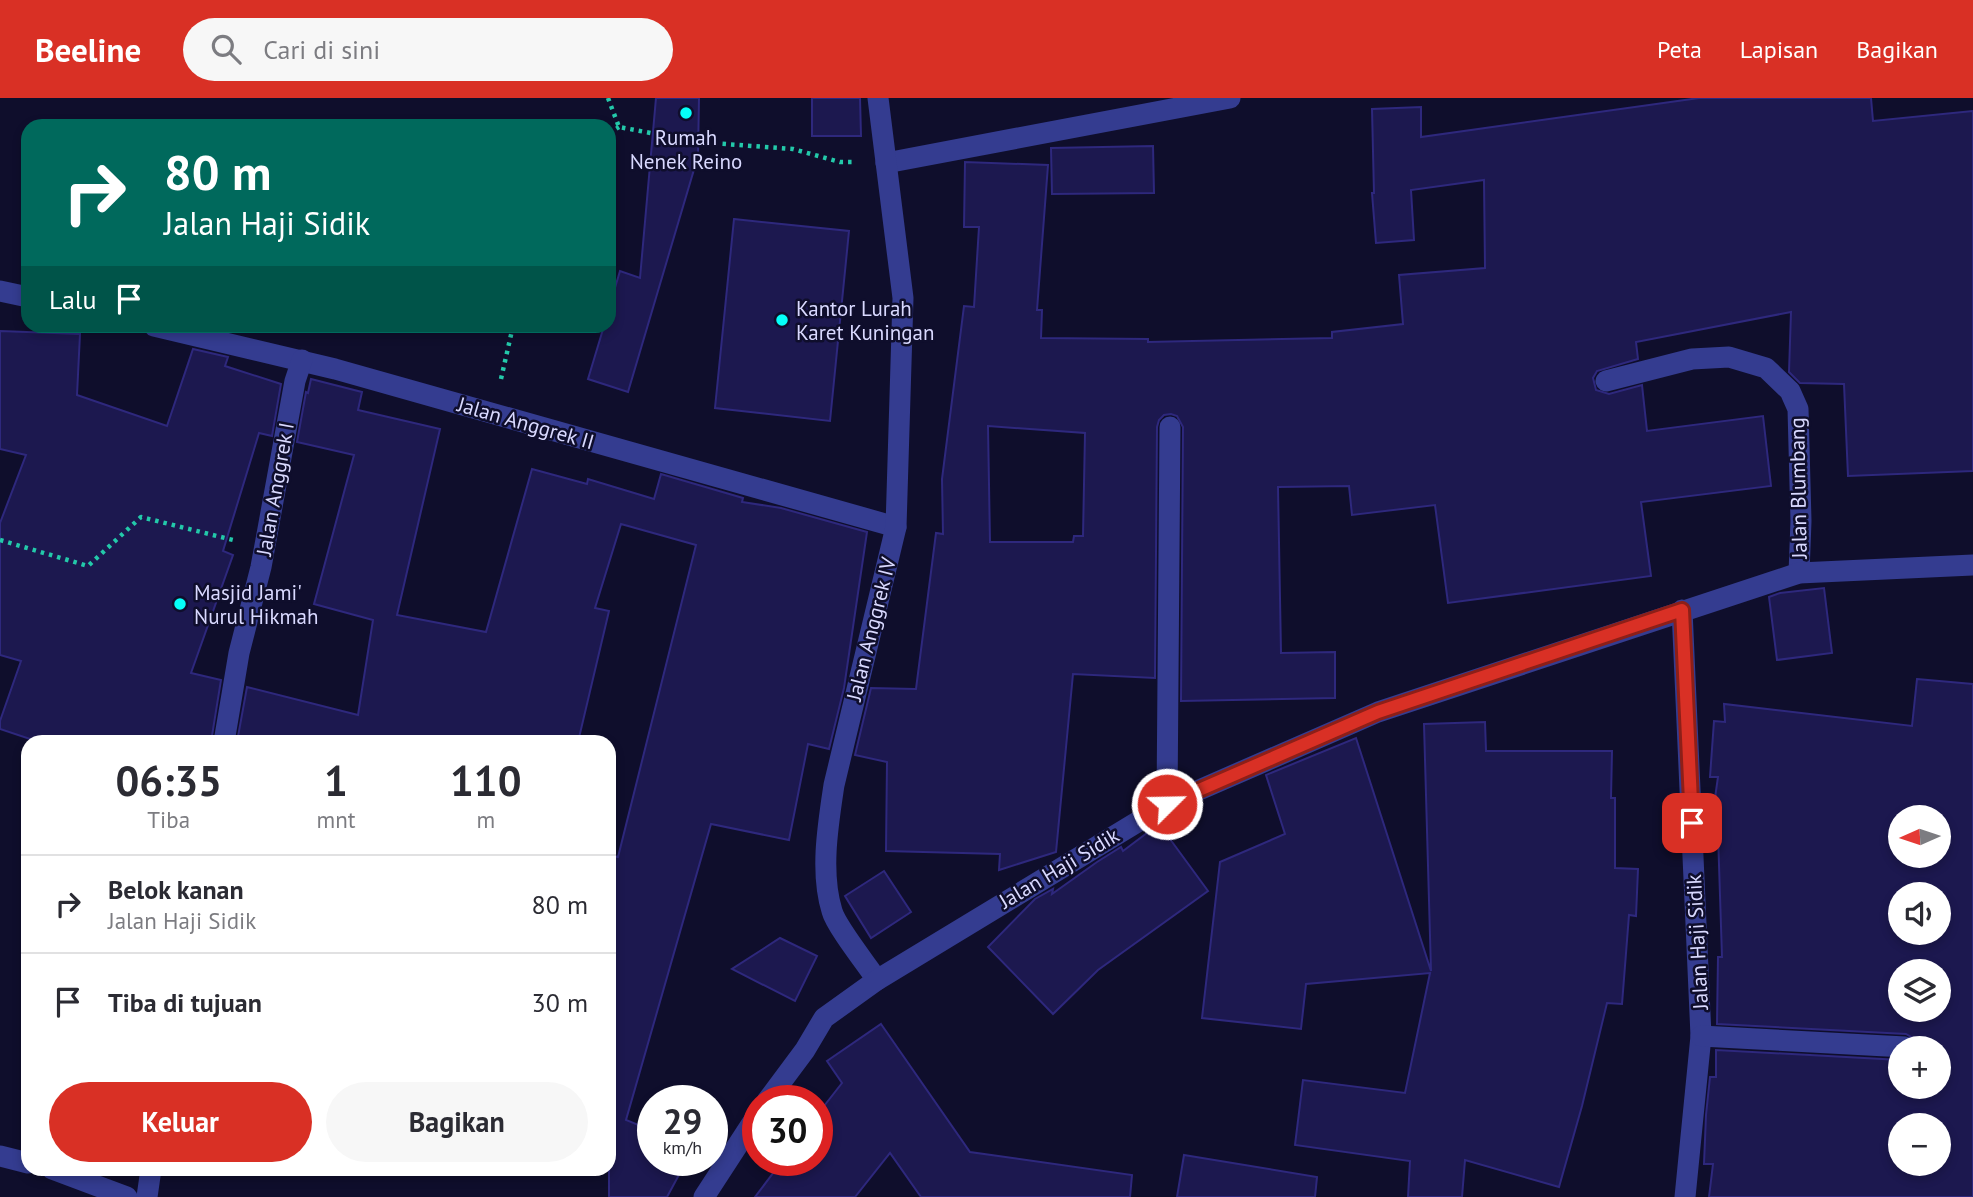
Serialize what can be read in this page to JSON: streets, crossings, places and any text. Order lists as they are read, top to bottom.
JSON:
{
  "streets": {
    "street": [
      "Jalan Anggrek II",
      "Jalan Blumbang",
      "Jalan Anggrek I",
      "Jalan Anggrek IV",
      "Jalan Haji Sidik"
    ]
  },
  "crossings": [
    ["Jalan Anggrek II", "Jalan Anggrek I"],
    ["Jalan Anggrek II", "Jalan Anggrek IV"],
    ["Jalan Blumbang", "Jalan Haji Sidik"],
    ["Jalan Anggrek IV", "Jalan Haji Sidik"]
  ],
  "places": ["Rumah Nenek Reino", "Kantor Lurah Karet Kuningan", "Masjid Jami' Nurul Hikmah"],
  "north": "left",
  "page": {
    "header": "Beeline",
    "search": "Cari di sini",
    "nav": ["Peta", "Lapisan", "Bagikan"],
    "turn": ["80 m", "Jalan Haji Sidik"],
    "then": "Lalu",
    "eta": [
      "06:35",
      "Tiba",
      "1",
      "mnt",
      "110",
      "m"
    ],
    "map_buttons": ["+", "−"],
    "list": [
      {
        "name": "Belok kanan",
        "note": "Jalan Haji Sidik",
        "value": "80 m"
      },
      {
        "name": "Tiba di tujuan",
        "value": "30 m"
      }
    ],
    "buttons": ["Keluar", "Bagikan"],
    "speed": "29 km/h",
    "limit": "30"
  }
}
